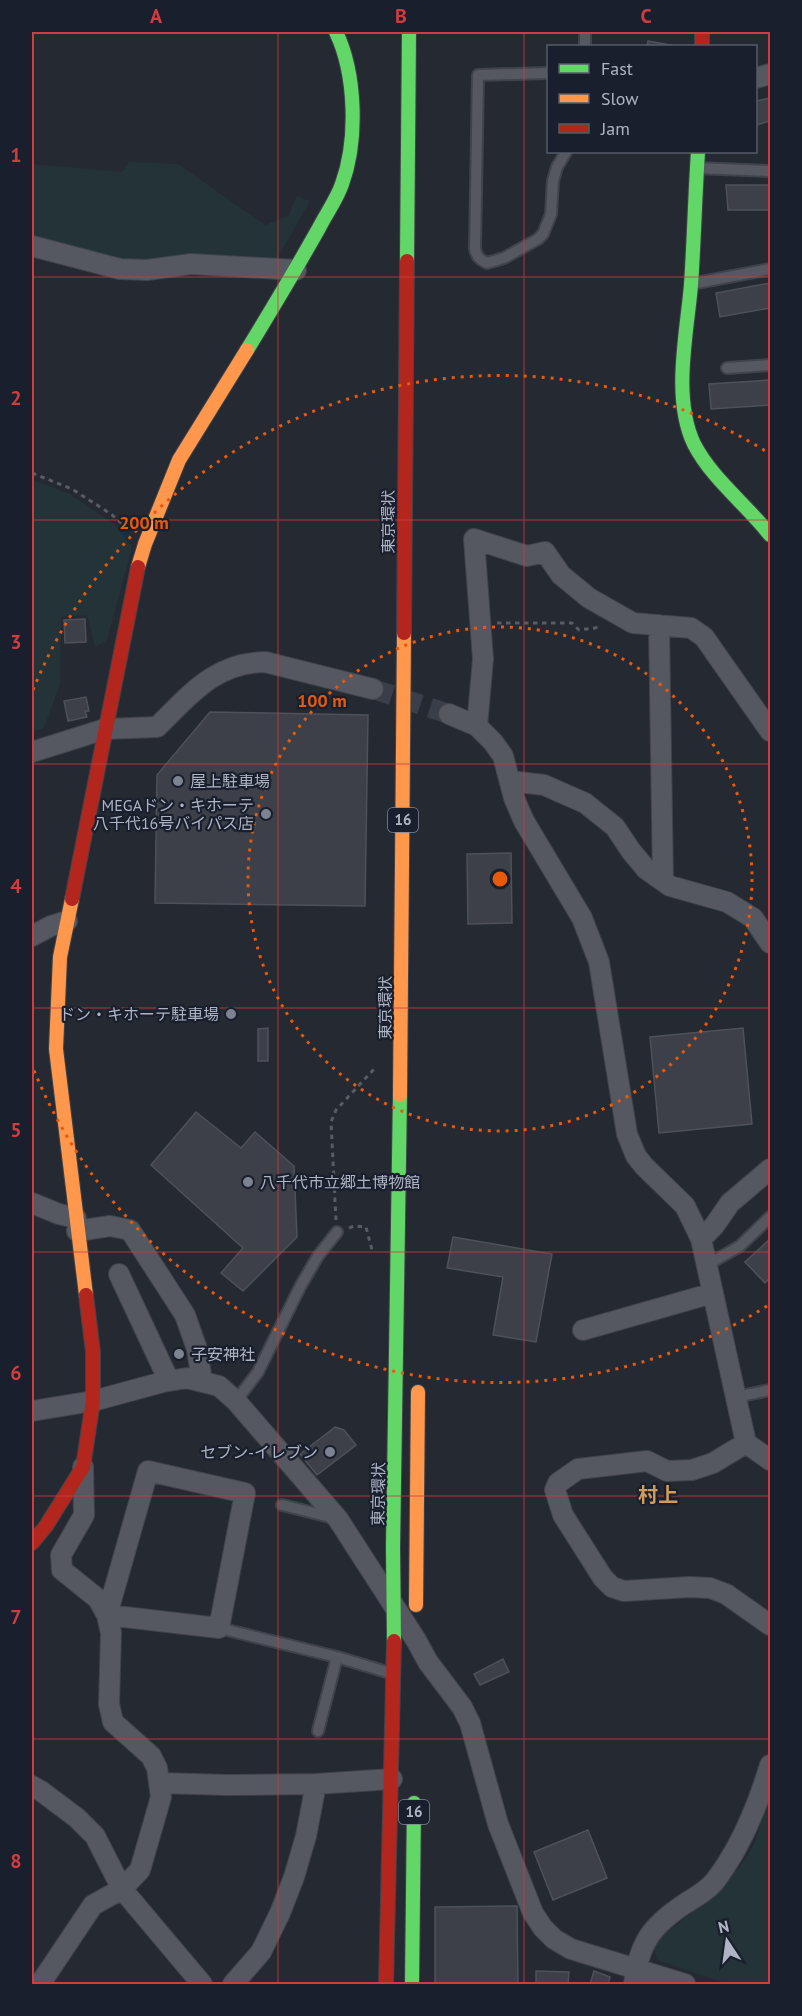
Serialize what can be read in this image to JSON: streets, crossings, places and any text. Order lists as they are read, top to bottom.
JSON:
{
  "streets": {
    "main road": ["東京環状", "16"]
  },
  "districts": ["村上"],
  "places": [
    "屋上駐車場",
    "MEGAドン・キホーテ 八千代16号バイパス店",
    "ドン・キホーテ駐車場",
    "八千代市立郷土博物館",
    "子安神社",
    "セブン-イレブン"
  ],
  "legend": ["Fast", "Slow", "Jam"],
  "north": "top",
  "grid": {
    "columns": ["A", "B", "C"],
    "rows": [
      "1",
      "2",
      "3",
      "4",
      "5",
      "6",
      "7",
      "8"
    ]
  },
  "rings": ["200 m", "100 m"]
}
